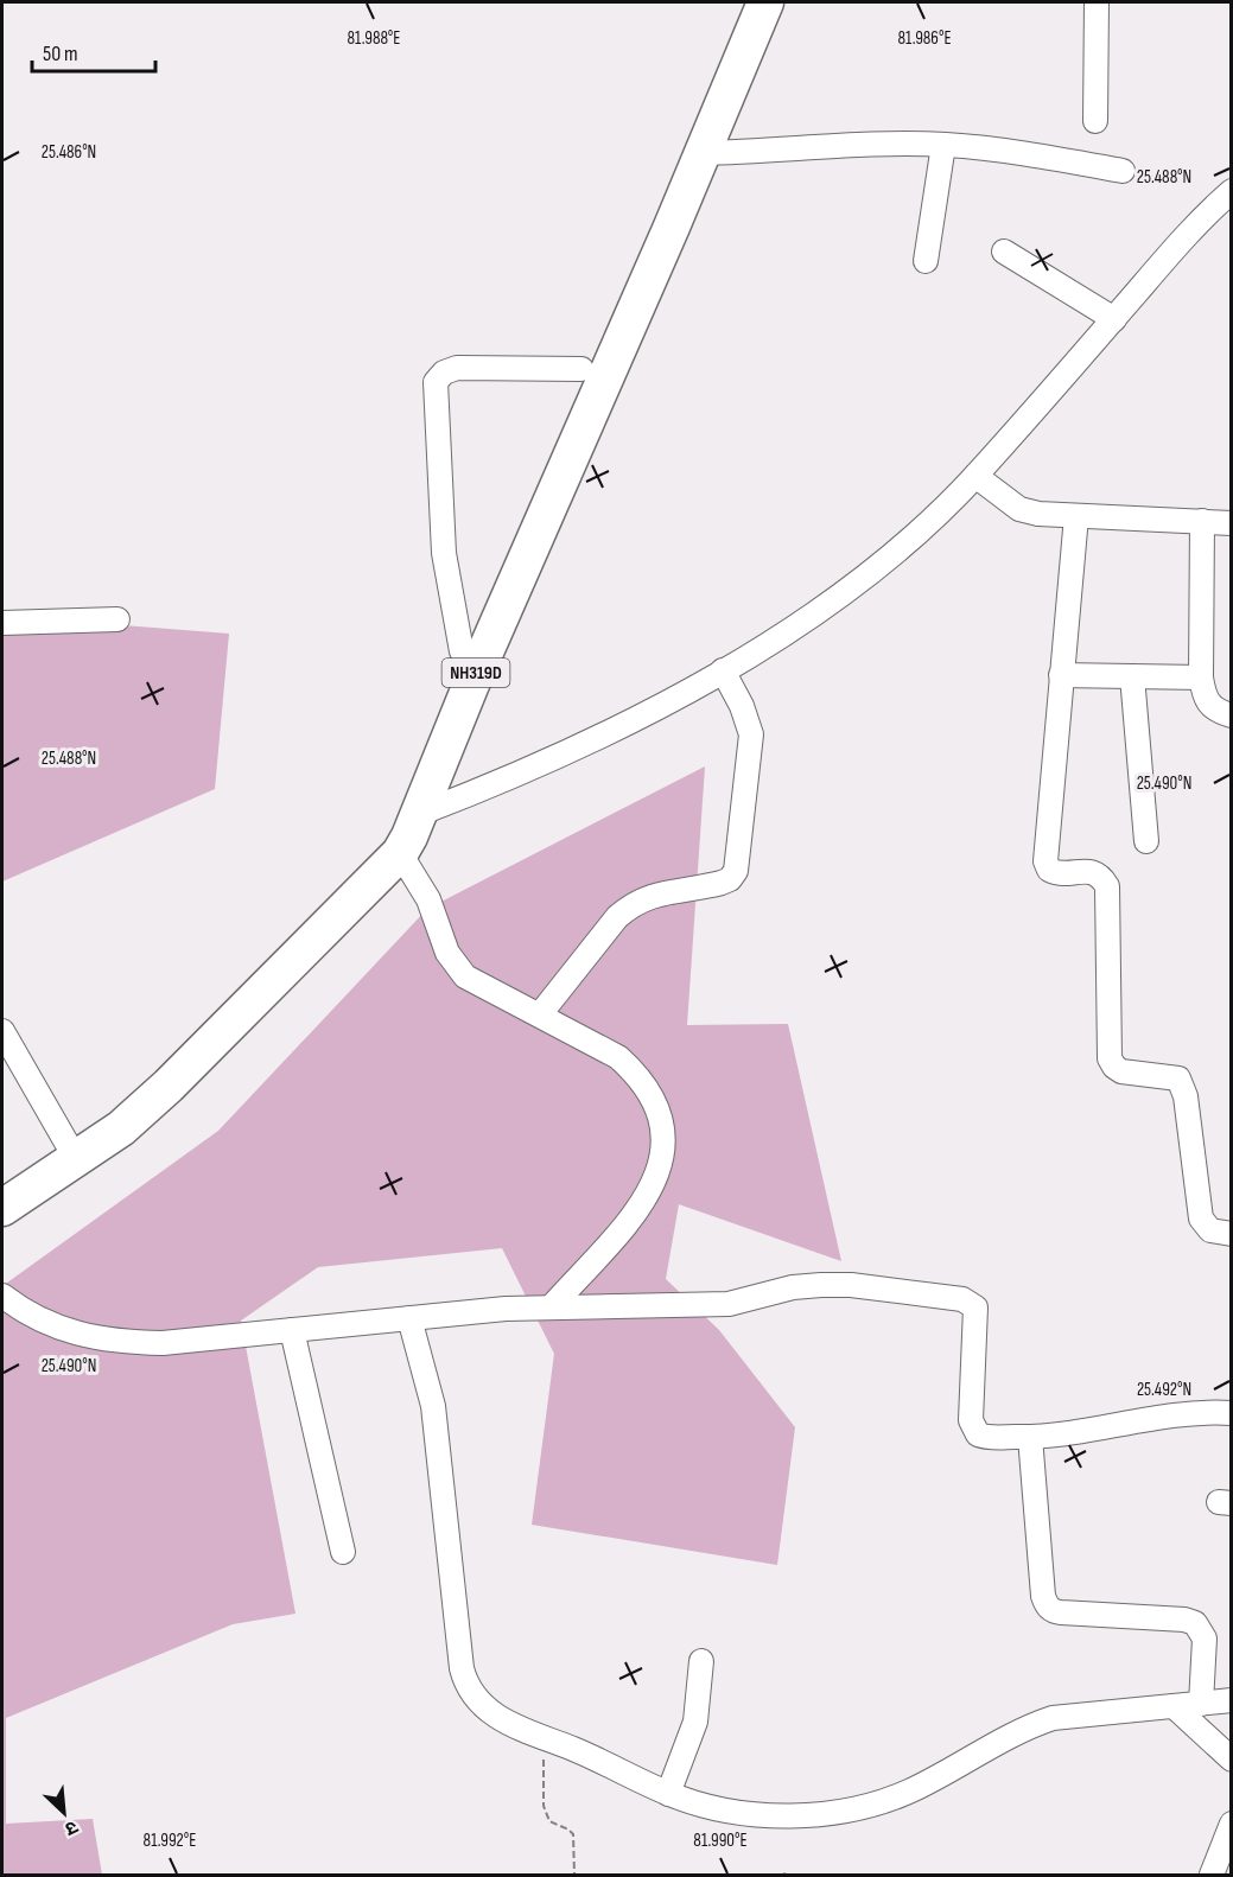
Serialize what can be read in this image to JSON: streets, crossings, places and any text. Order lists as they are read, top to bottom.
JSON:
{
  "streets": {
    "highway": ["NH319D"]
  },
  "scale_bar": "50 m",
  "north": "bottom right",
  "coordinates": [
    "81.988°E",
    "81.986°E",
    "25.486°N",
    "25.488°N",
    "25.490°N",
    "25.492°N",
    "81.992°E",
    "81.990°E"
  ]
}
